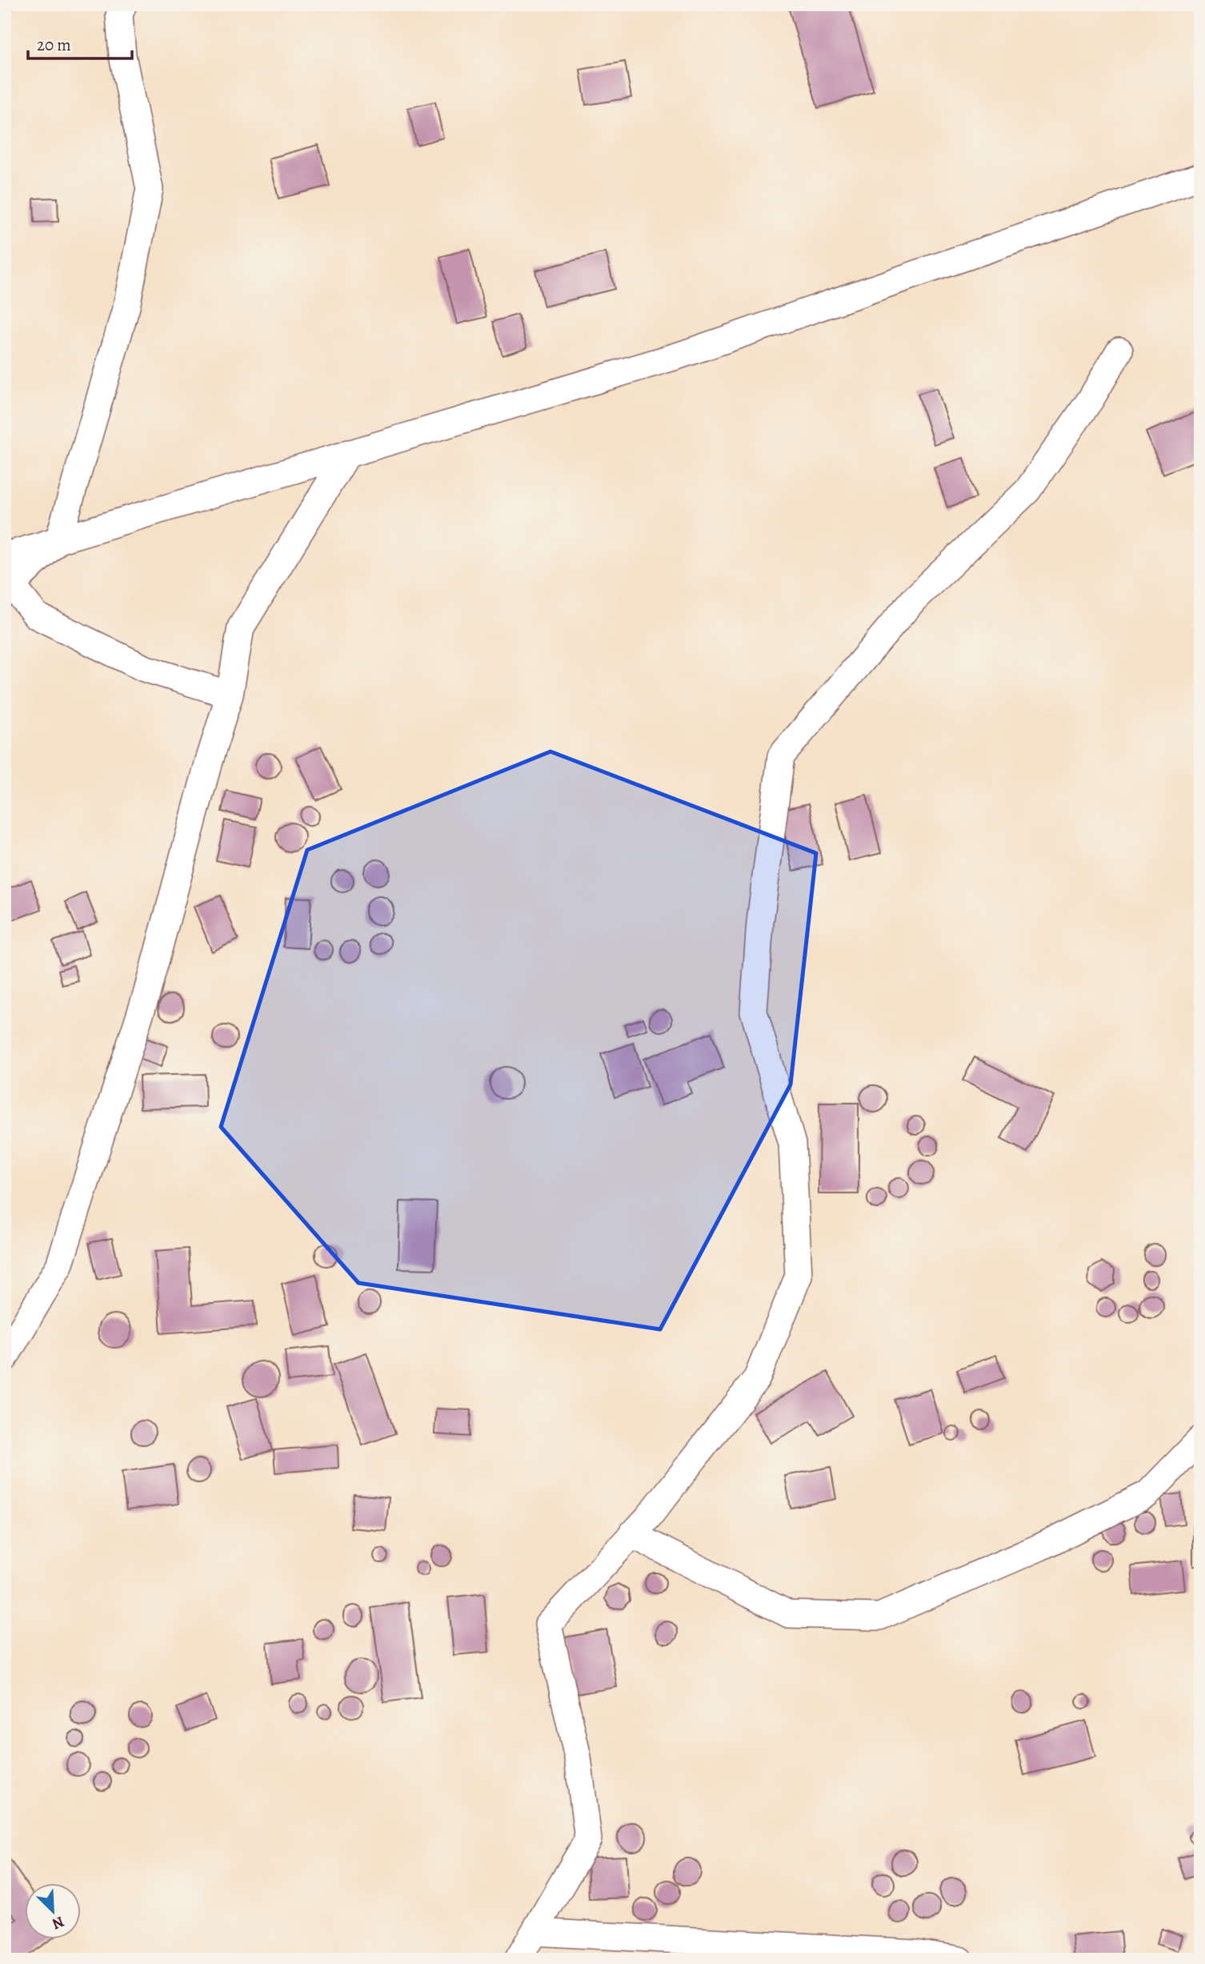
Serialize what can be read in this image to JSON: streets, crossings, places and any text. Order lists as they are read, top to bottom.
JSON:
{
  "scale_bar": "20 m",
  "north": "bottom right"
}
